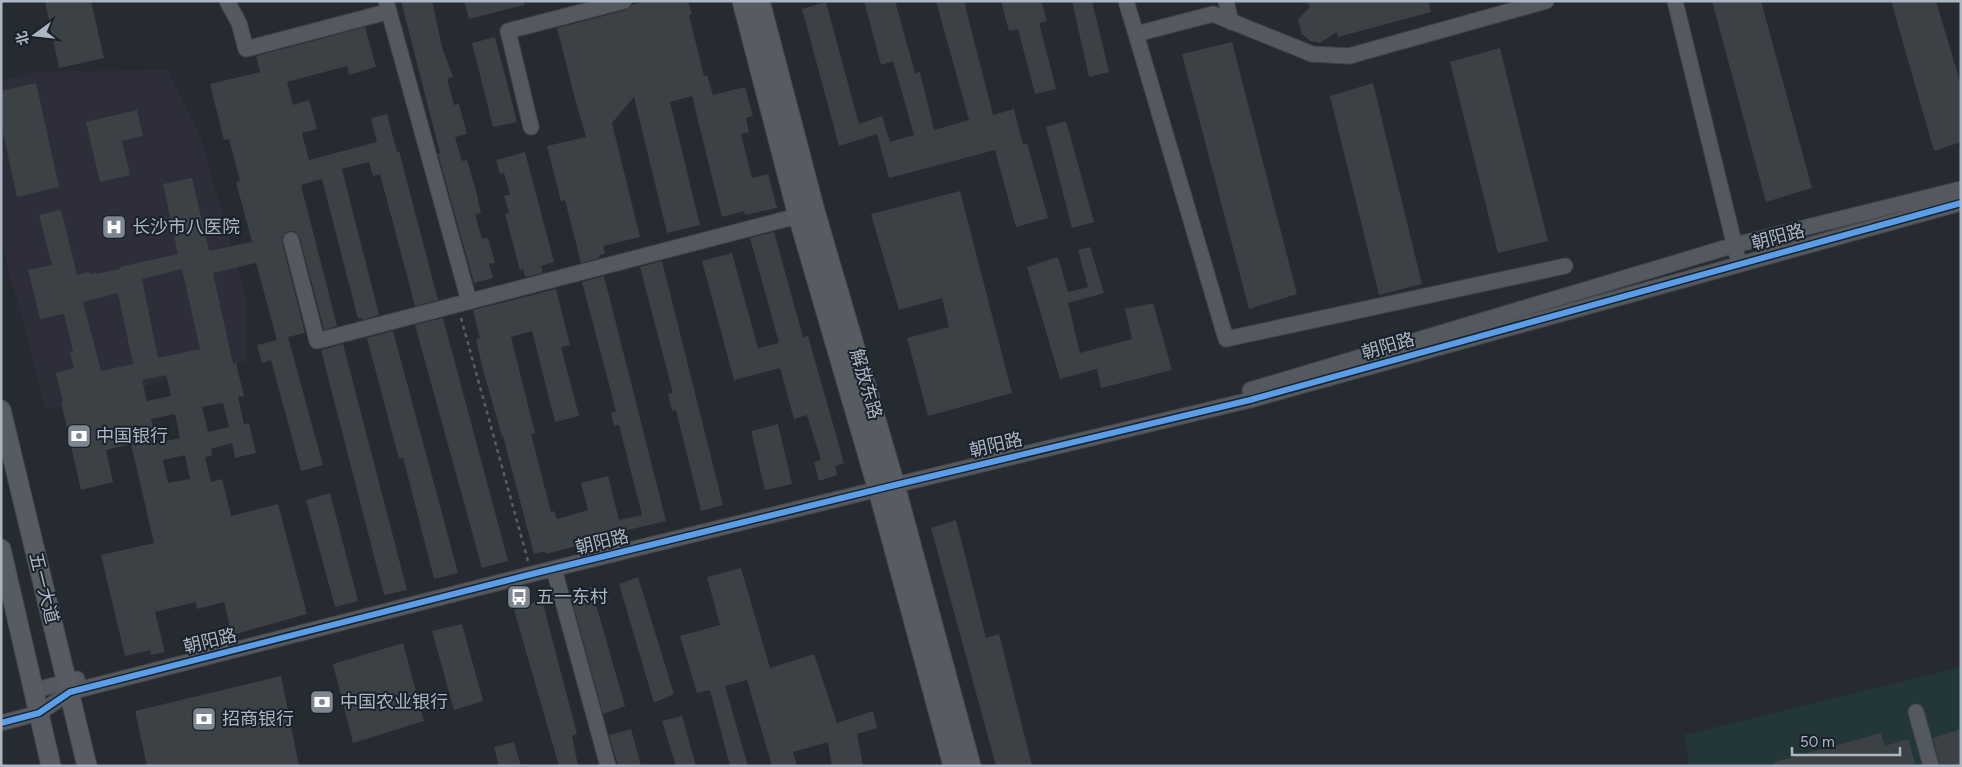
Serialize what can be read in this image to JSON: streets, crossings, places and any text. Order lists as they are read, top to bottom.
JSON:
{
  "streets": {
    "main road": ["解放东路", "五一大道"],
    "street": ["朝阳路"]
  },
  "crossings": [
    ["朝阳路", "解放东路"],
    ["朝阳路", "五一大道"]
  ],
  "places": {
    "hospital": ["长沙市八医院"],
    "bank": ["中国银行", "中国农业银行", "招商银行"],
    "bus stop": ["五一东村"]
  },
  "scale_bar": "50 m",
  "north": "left"
}
